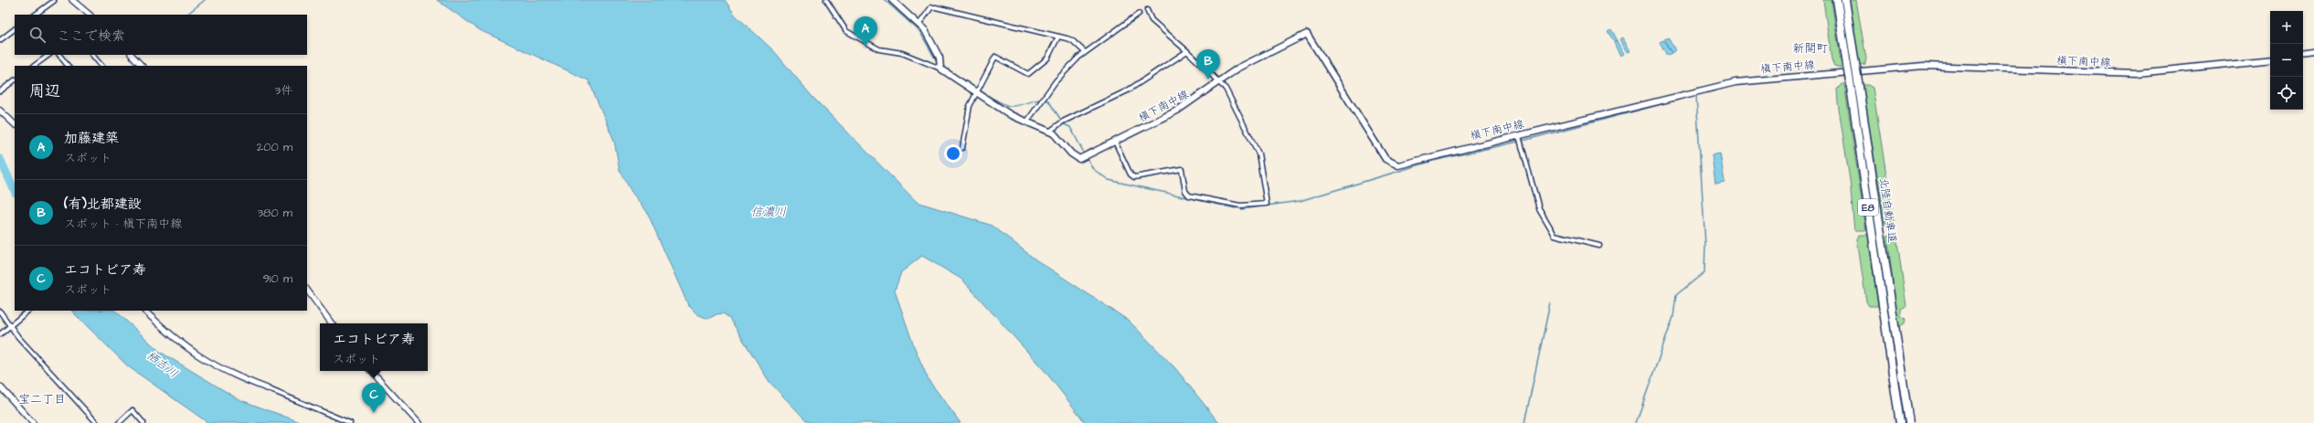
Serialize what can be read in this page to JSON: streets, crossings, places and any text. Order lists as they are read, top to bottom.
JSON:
{
  "streets": {
    "highway": ["E8", "北陸自動車道"],
    "main road": ["槇下南中線"]
  },
  "districts": ["新開町", "宝二丁目"],
  "water": ["信濃川", "栖吉川"],
  "page": {
    "map_buttons": ["+", "−"],
    "search": "ここで検索",
    "pins": ["A", "B", "C"],
    "heading": ["周辺", "3件"],
    "list": [
      {
        "mark": "A",
        "name": "加藤建築",
        "note": "スポット",
        "value": "200 m"
      },
      {
        "mark": "B",
        "name": "(有)北都建設",
        "note": "スポット · 槇下南中線",
        "value": "380 m"
      },
      {
        "mark": "C",
        "name": "エコトピア寿",
        "note": "スポット",
        "value": "910 m"
      }
    ],
    "popup": ["エコトピア寿", "スポット"]
  }
}
